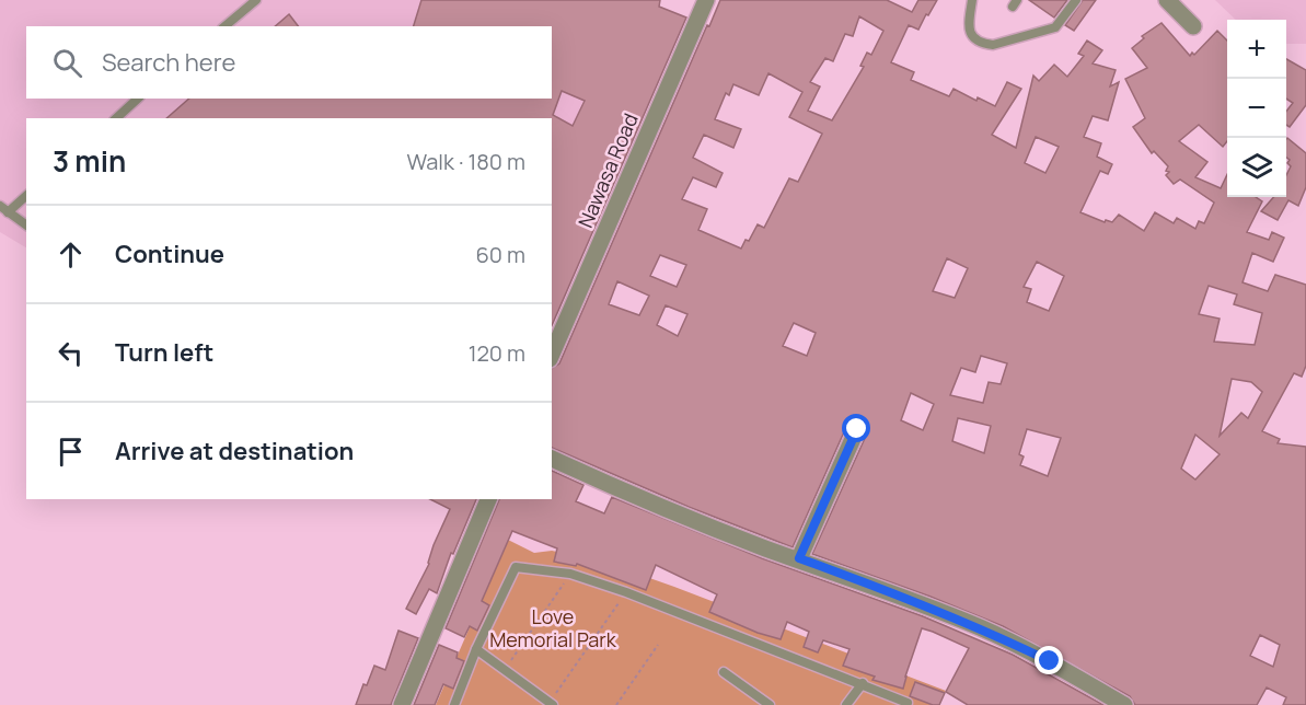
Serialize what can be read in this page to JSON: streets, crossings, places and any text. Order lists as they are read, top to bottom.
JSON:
{
  "streets": {
    "street": ["Nawasa Road"]
  },
  "parks": ["Love Memorial Park"],
  "page": {
    "map_buttons": ["+", "−"],
    "search": "Search here",
    "heading": ["3 min", "Walk · 180 m"],
    "list": [
      ["Continue", "60 m"],
      ["Turn left", "120 m"],
      "Arrive at destination"
    ]
  }
}
